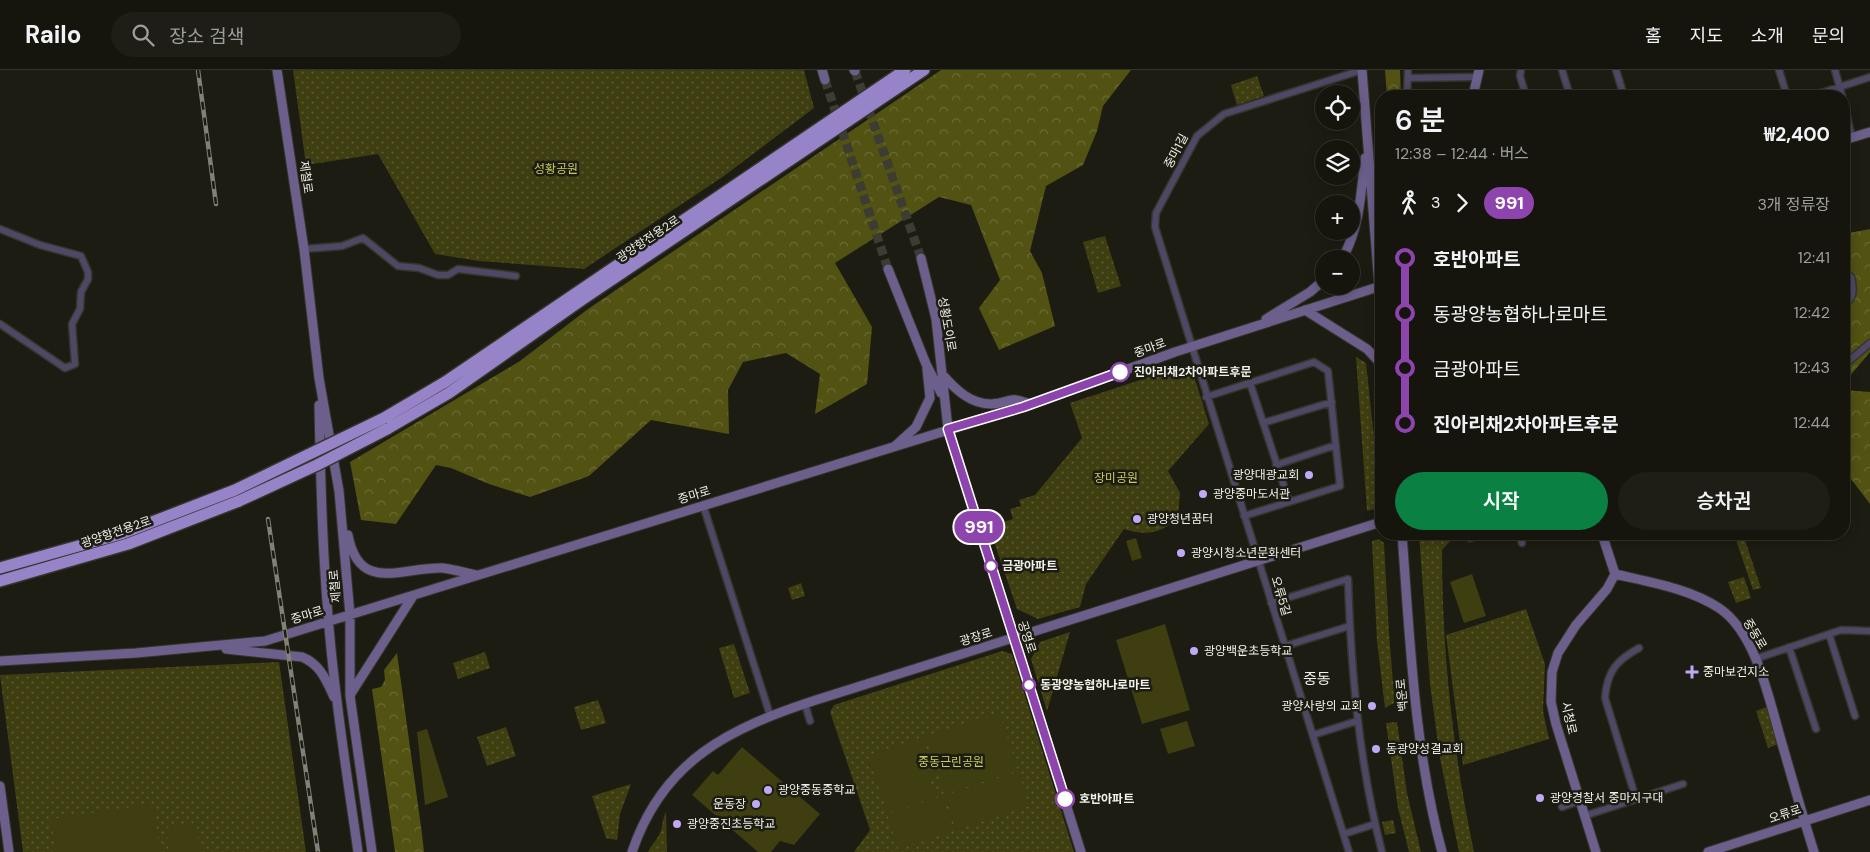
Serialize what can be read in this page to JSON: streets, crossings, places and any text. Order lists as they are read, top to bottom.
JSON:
{
  "streets": {
    "highway": ["광양항전용2로"],
    "main road": [
      "제철로",
      "성황도이로",
      "중마로",
      "중동로",
      "광장로",
      "공영로",
      "백운로",
      "시청로",
      "오류로"
    ],
    "street": ["중마1길", "오류5길"]
  },
  "crossings": [
    ["중마1길", "중마로"],
    ["중마1길", "오류5길"],
    ["제철로", "중마로"],
    ["성황도이로", "중마로"],
    ["성황도이로", "공영로"],
    ["중마로", "오류5길"],
    ["중마로", "공영로"],
    ["오류5길", "광장로"],
    ["중동로", "시청로"],
    ["중동로", "오류로"],
    ["광장로", "공영로"]
  ],
  "districts": ["중동"],
  "parks": ["성황공원", "장미공원", "중동근린공원"],
  "places": {
    "other": [
      "진아리채2차아파트후문",
      "광양대광교회",
      "광양중마도서관",
      "광양청년꿈터",
      "광양시청소년문화센터",
      "금광아파트",
      "광양백운초등학교",
      "동광양농협하나로마트",
      "광양사랑의 교회",
      "동광양성결교회",
      "광양중동중학교",
      "광양경찰서 중마지구대",
      "호반아파트",
      "운동장",
      "광양중진초등학교"
    ],
    "health": ["중마보건지소"]
  },
  "lines": ["bus line 991"],
  "page": {
    "header": "Railo",
    "search": "장소 검색",
    "nav": [
      "홈",
      "지도",
      "소개",
      "문의"
    ],
    "on_map": "991",
    "map_buttons": ["+", "−"],
    "heading": ["6 분", "12:38 – 12:44 · 버스", "₩2,400"],
    "legs": ["3", "991", "3개 정류장"],
    "list": [
      {
        "name": "호반아파트",
        "value": "12:41"
      },
      {
        "name": "동광양농협하나로마트",
        "value": "12:42"
      },
      {
        "name": "금광아파트",
        "value": "12:43"
      },
      {
        "name": "진아리채2차아파트후문",
        "value": "12:44"
      }
    ],
    "buttons": ["시작", "승차권"]
  }
}
